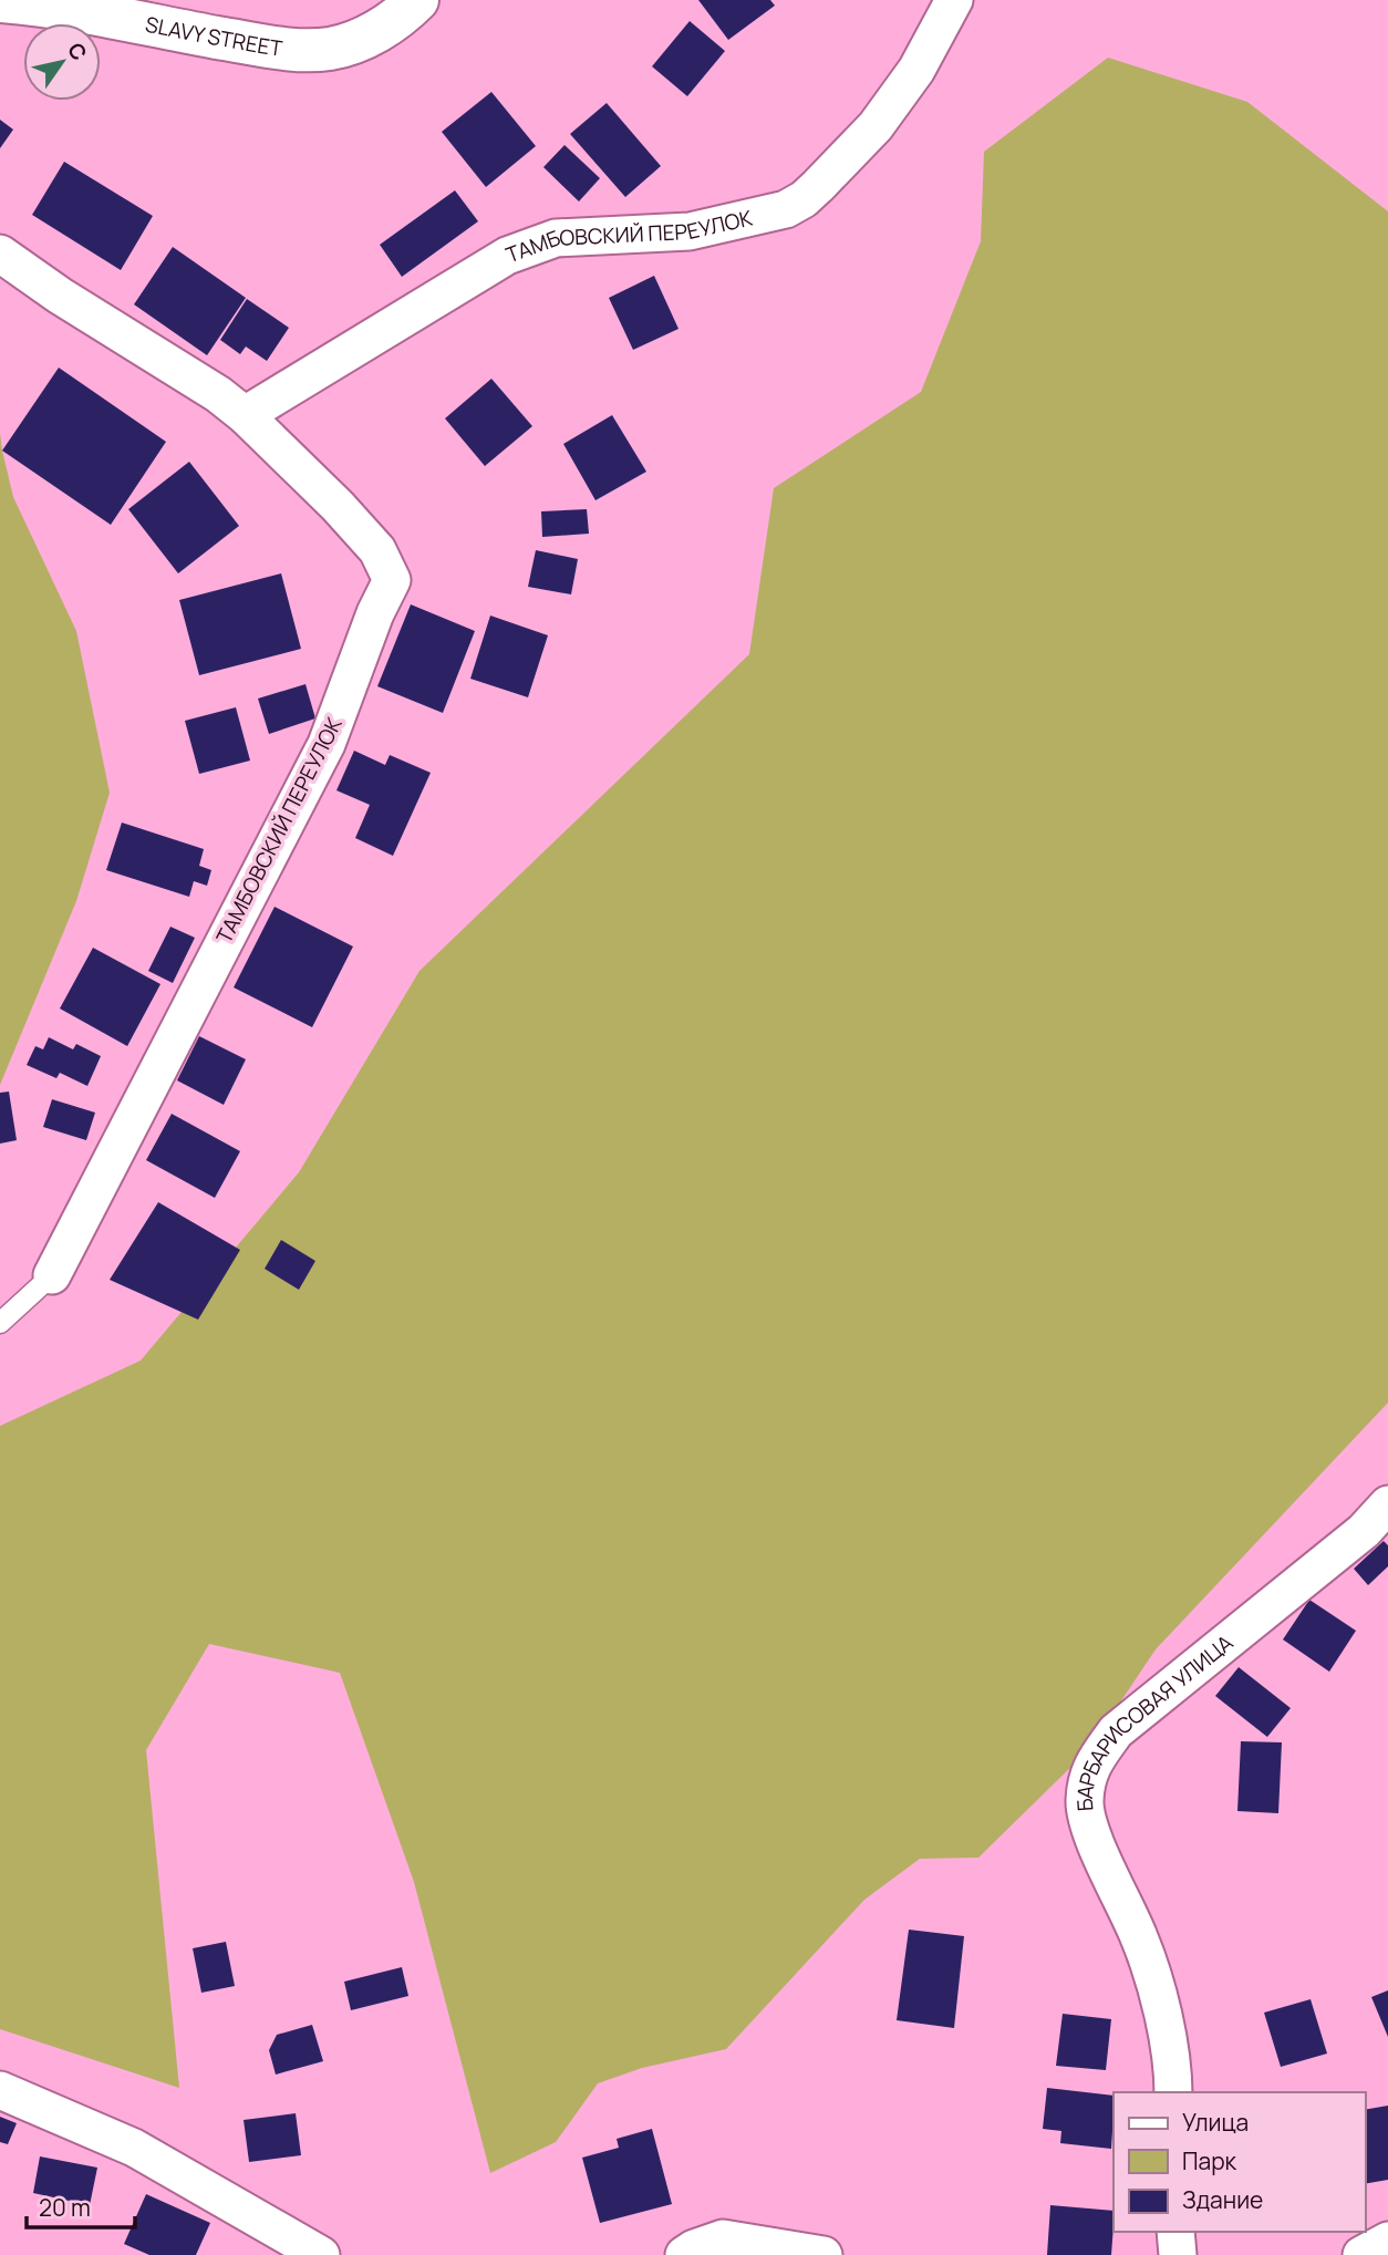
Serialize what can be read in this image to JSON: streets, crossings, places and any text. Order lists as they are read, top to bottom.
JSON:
{
  "streets": {
    "street": ["SLAVY STREET", "ТАМБОВСКИЙ ПЕРЕУЛОК", "БАРБАРИСОВАЯ УЛИЦА"]
  },
  "legend": ["Улица", "Парк", "Здание"],
  "scale_bar": "20 m",
  "north": "top right"
}
